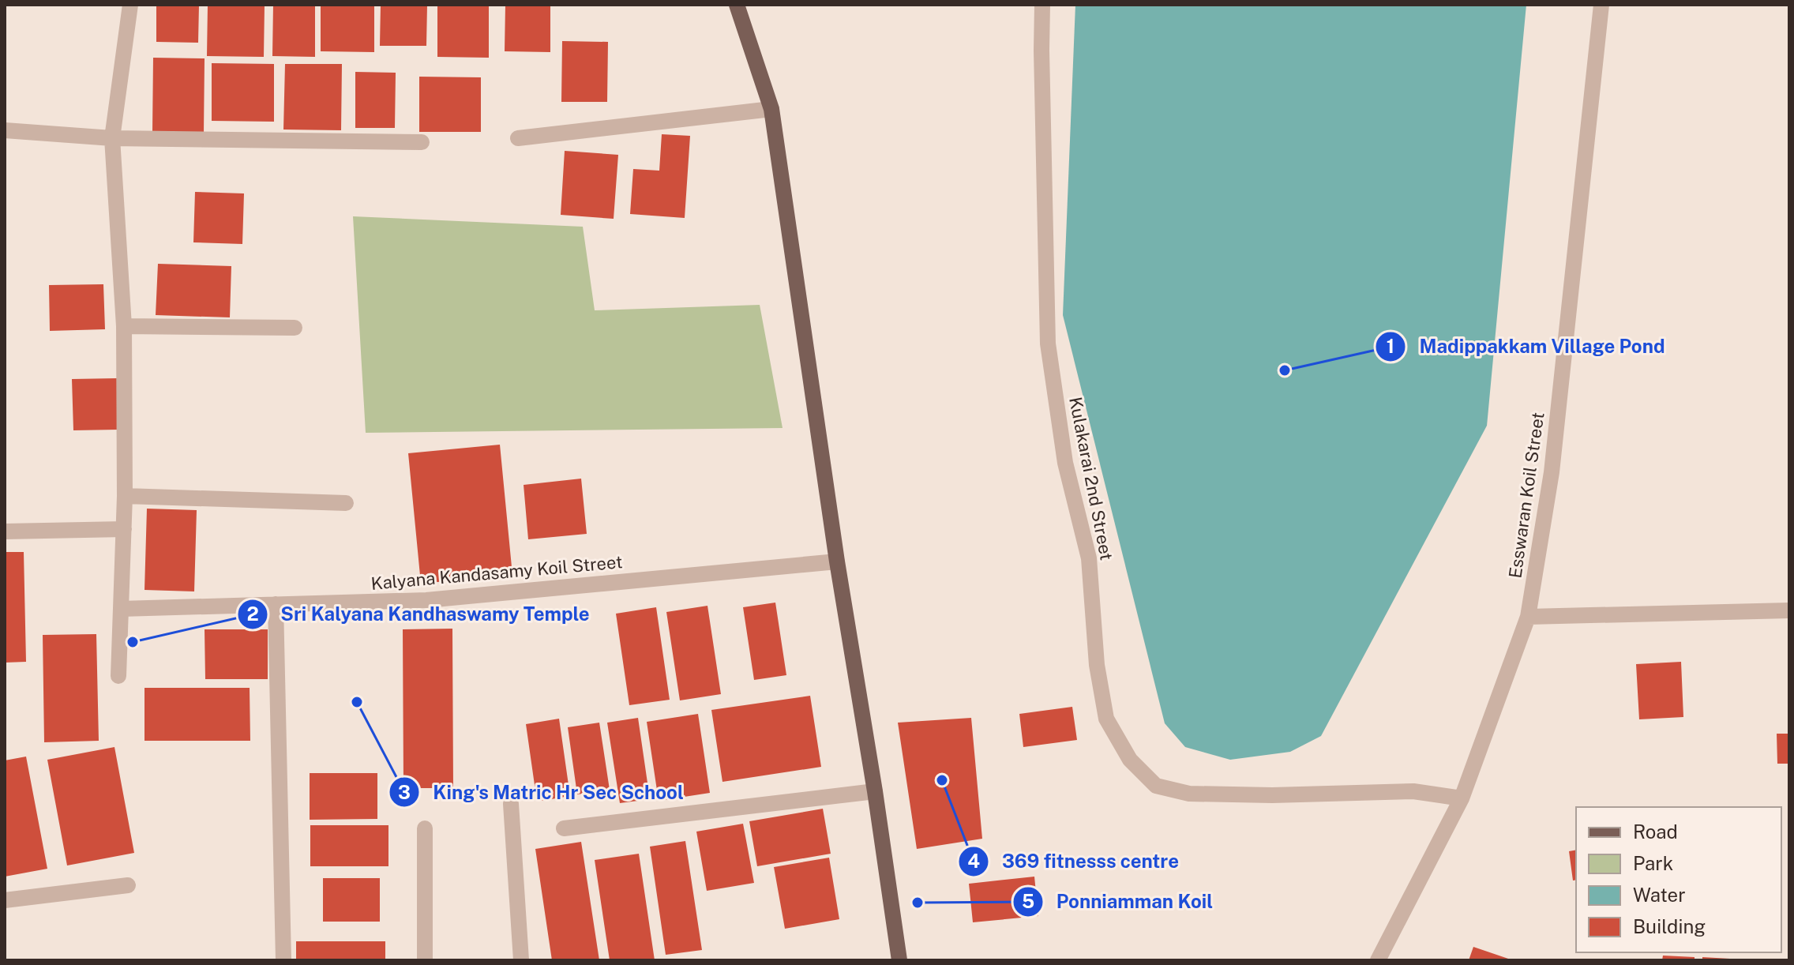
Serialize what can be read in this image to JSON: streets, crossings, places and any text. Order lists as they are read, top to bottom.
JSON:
{
  "streets": {
    "street": ["Kulakarai 2nd Street", "Esswaran Koil Street", "Kalyana Kandasamy Koil Street"]
  },
  "crossings": [
    ["Kulakarai 2nd Street", "Esswaran Koil Street"]
  ],
  "places": [
    "Madippakkam Village Pond",
    "Sri Kalyana Kandhaswamy Temple",
    "King's Matric Hr Sec School",
    "369 fitnesss centre",
    "Ponniamman Koil"
  ],
  "legend": [
    "Road",
    "Park",
    "Water",
    "Building"
  ]
}
